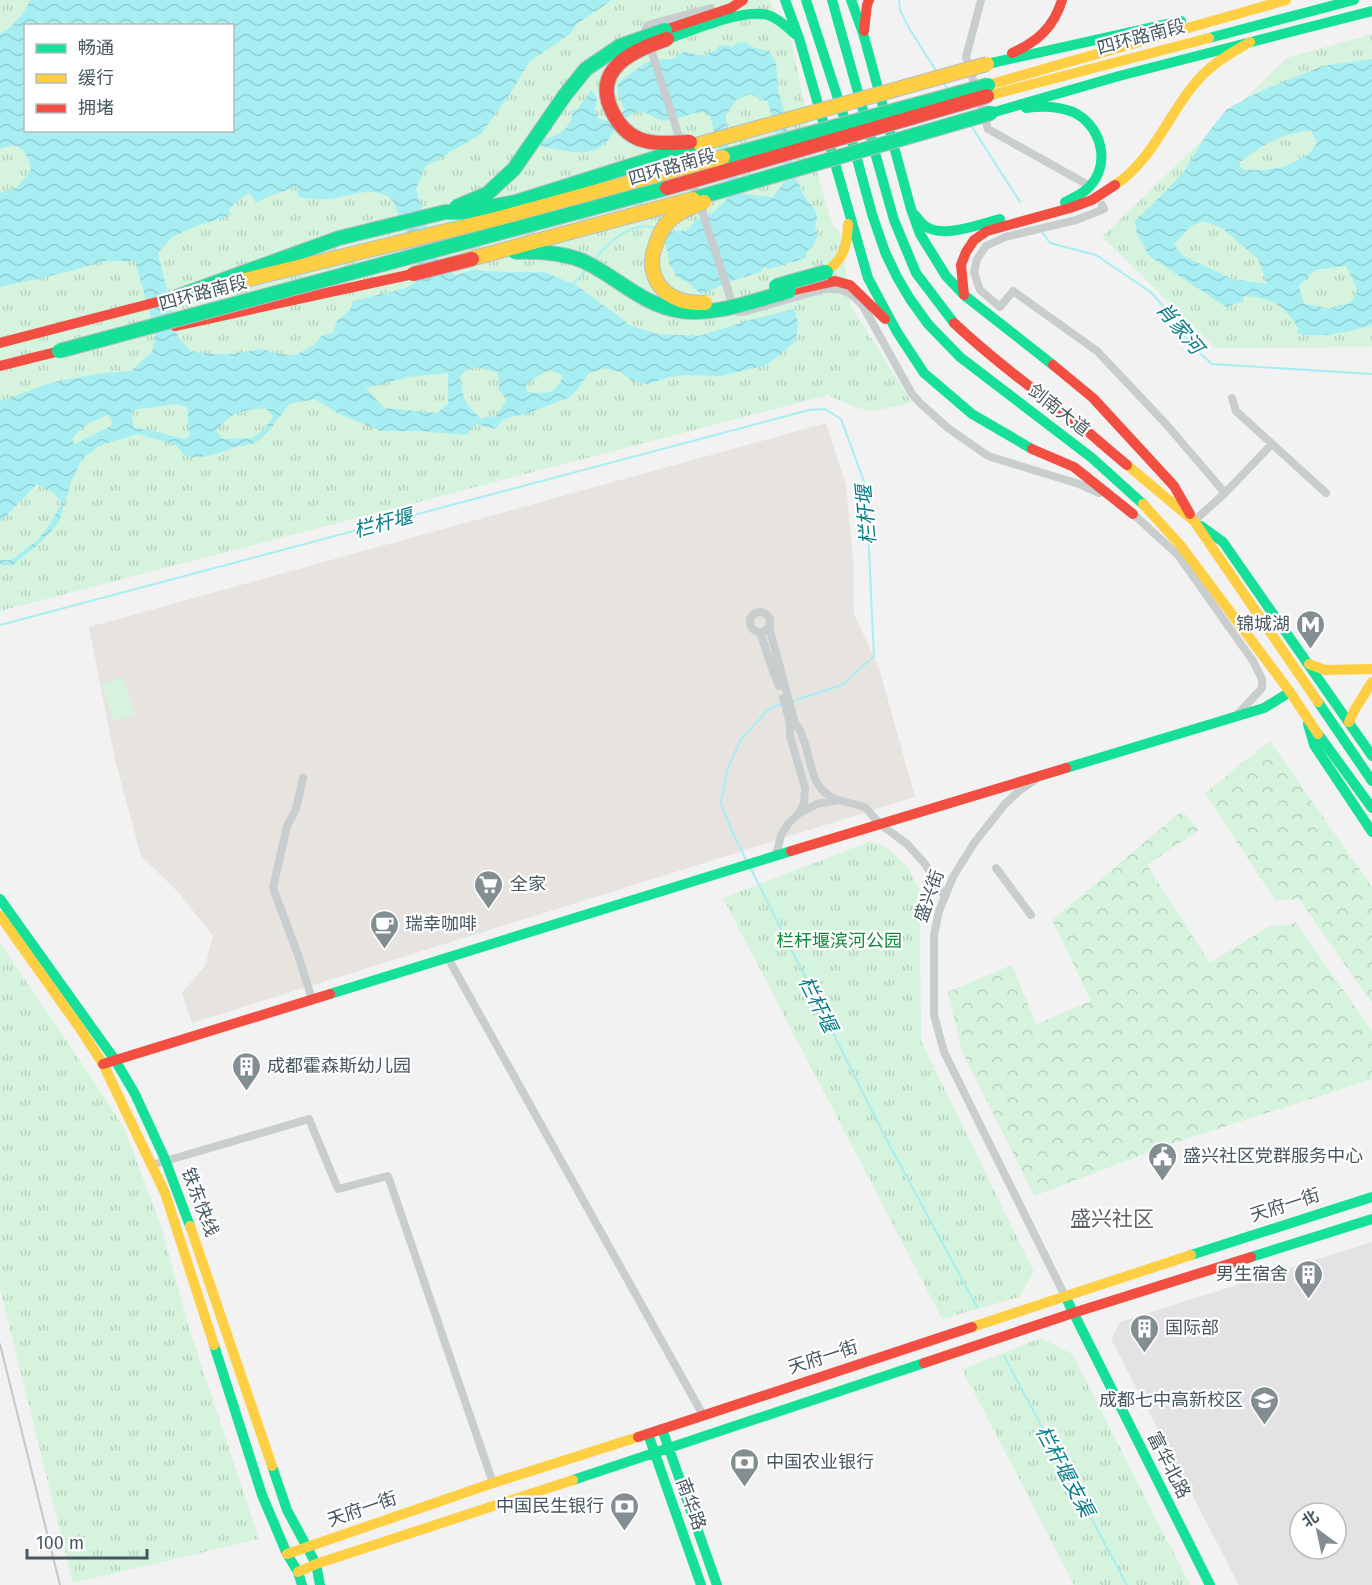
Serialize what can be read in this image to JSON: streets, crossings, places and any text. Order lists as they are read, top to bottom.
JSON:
{
  "streets": {
    "main road": [
      "四环路南段",
      "剑南大道",
      "盛兴街",
      "铁东快线",
      "天府一街",
      "富华北路",
      "南华路"
    ]
  },
  "crossings": [
    ["剑南大道", "盛兴街"],
    ["盛兴街", "天府一街"],
    ["盛兴街", "富华北路"],
    ["铁东快线", "天府一街"],
    ["天府一街", "富华北路"],
    ["天府一街", "南华路"]
  ],
  "districts": ["盛兴社区"],
  "water": ["肖家河", "栏杆堰", "栏杆堰支渠"],
  "parks": ["栏杆堰滨河公园"],
  "places": {
    "metro station": ["锦城湖"],
    "supermarket": ["全家"],
    "cafe": ["瑞幸咖啡"],
    "building": ["成都霍森斯幼儿园", "男生宿舍", "国际部"],
    "public building": ["盛兴社区党群服务中心"],
    "school or university": ["成都七中高新校区"],
    "bank": ["中国农业银行", "中国民生银行"]
  },
  "legend": ["畅通", "缓行", "拥堵"],
  "scale_bar": "100 m",
  "north": "top left"
}
